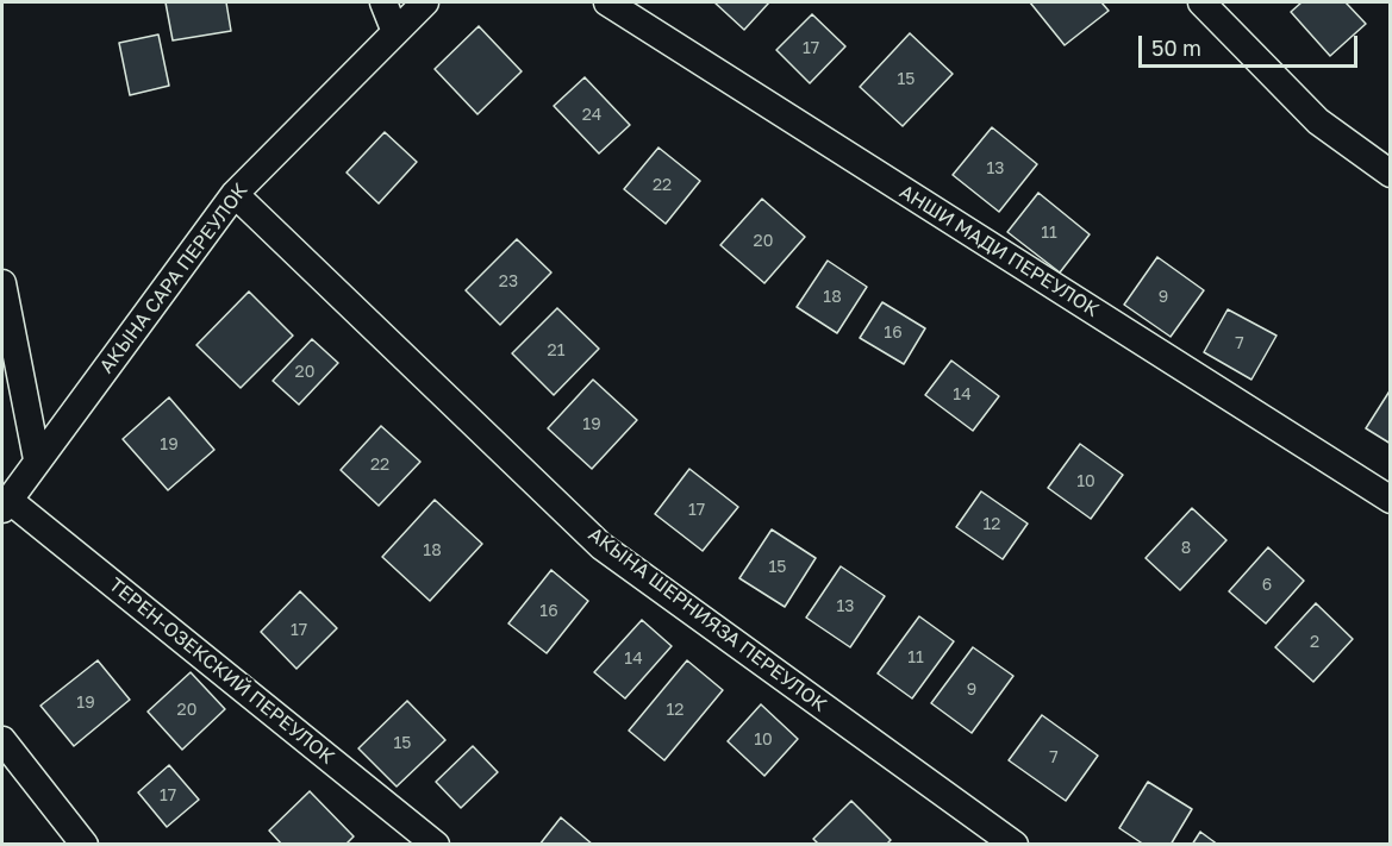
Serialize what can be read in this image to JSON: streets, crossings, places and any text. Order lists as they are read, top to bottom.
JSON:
{
  "streets": {
    "street": [
      "АНШИ МАДИ ПЕРЕУЛОК",
      "АКЫНА САРА ПЕРЕУЛОК",
      "АКЫНА ШЕРНИЯЗА ПЕРЕУЛОК",
      "ТЕРЕН-ОЗЕКСКИЙ ПЕРЕУЛОК"
    ]
  },
  "crossings": [
    ["АКЫНА САРА ПЕРЕУЛОК", "АКЫНА ШЕРНИЯЗА ПЕРЕУЛОК"],
    ["АКЫНА САРА ПЕРЕУЛОК", "ТЕРЕН-ОЗЕКСКИЙ ПЕРЕУЛОК"]
  ],
  "house_numbers": [
    "17",
    "15",
    "24",
    "13",
    "22",
    "11",
    "20",
    "23",
    "18",
    "9",
    "16",
    "7",
    "21",
    "20",
    "14",
    "19",
    "19",
    "22",
    "10",
    "17",
    "12",
    "8",
    "18",
    "15",
    "6",
    "13",
    "16",
    "17",
    "2",
    "11",
    "14",
    "9",
    "19",
    "20",
    "12",
    "10",
    "15",
    "7",
    "17"
  ],
  "scale_bar": "50 m"
}
